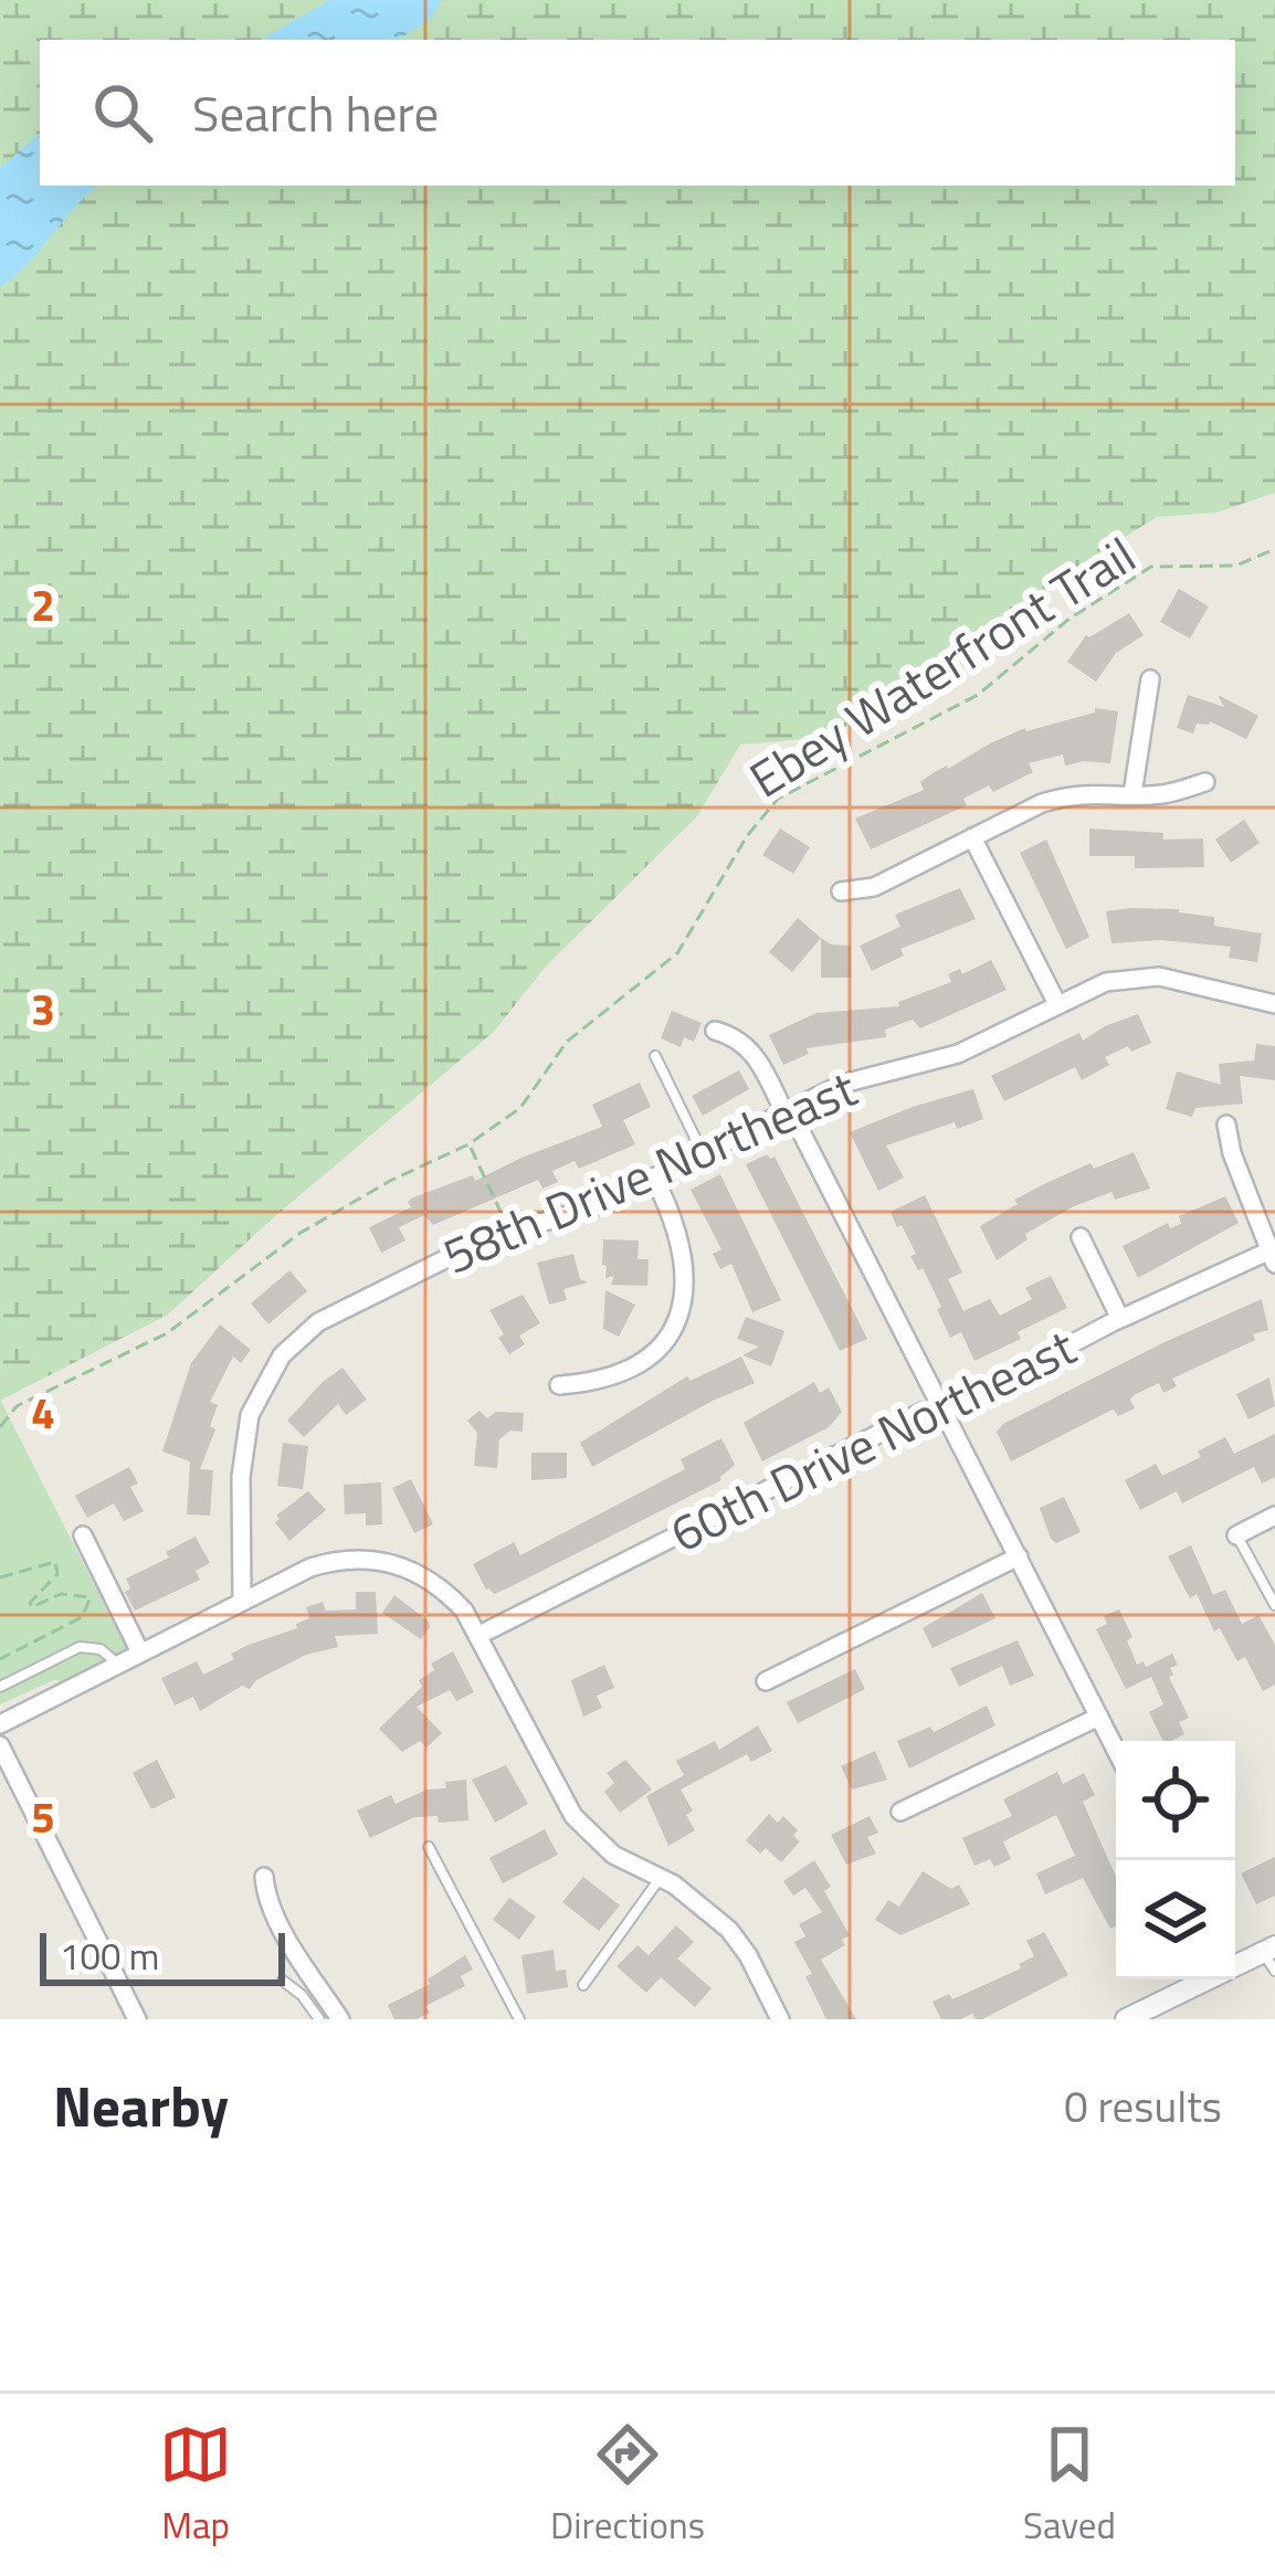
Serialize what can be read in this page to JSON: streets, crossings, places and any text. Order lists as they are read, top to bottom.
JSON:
{
  "streets": {
    "street": ["58th Drive Northeast", "60th Drive Northeast"],
    "path": ["Ebey Waterfront Trail"]
  },
  "scale_bar": "100 m",
  "page": {
    "search": "Search here",
    "scale": "100 m",
    "heading": ["Nearby", "0 results"],
    "nav": ["Map", "Directions", "Saved"]
  },
  "grid": {
    "rows": [
      "2",
      "3",
      "4",
      "5"
    ]
  }
}
